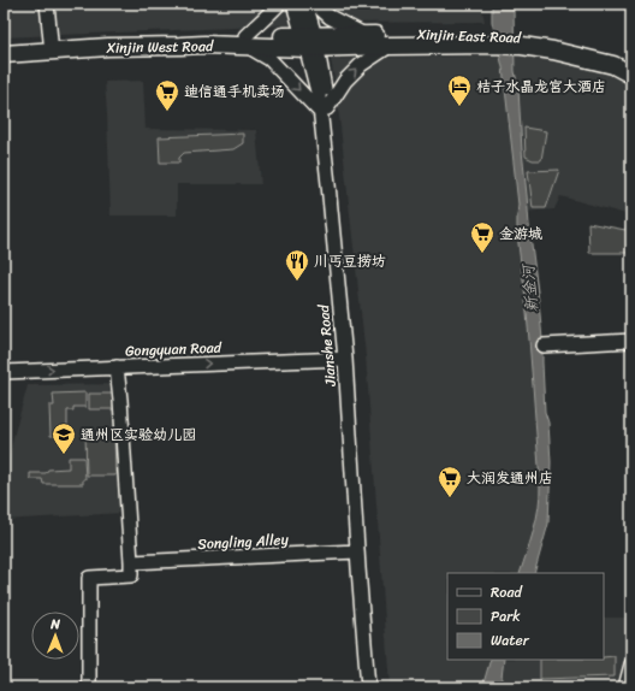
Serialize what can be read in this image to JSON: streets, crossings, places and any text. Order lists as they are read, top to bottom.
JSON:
{
  "streets": {
    "main road": ["Xinjin East Road", "Xinjin West Road"],
    "street": ["Jianshe Road", "Gongyuan Road", "Songling Alley"]
  },
  "crossings": [
    ["Xinjin East Road", "Xinjin West Road"],
    ["Xinjin East Road", "Jianshe Road"],
    ["Xinjin West Road", "Jianshe Road"],
    ["Jianshe Road", "Gongyuan Road"],
    ["Jianshe Road", "Songling Alley"]
  ],
  "one_way": ["Gongyuan Road"],
  "water": ["新金河"],
  "places": {
    "hotel": ["桔子水晶龙宫大酒店"],
    "supermarket": ["迪信通手机卖场", "金游城", "大润发通州店"],
    "restaurant": ["川丐豆捞坊"],
    "school or university": ["通州区实验幼儿园"]
  },
  "legend": ["Road", "Park", "Water"],
  "north": "top"
}
